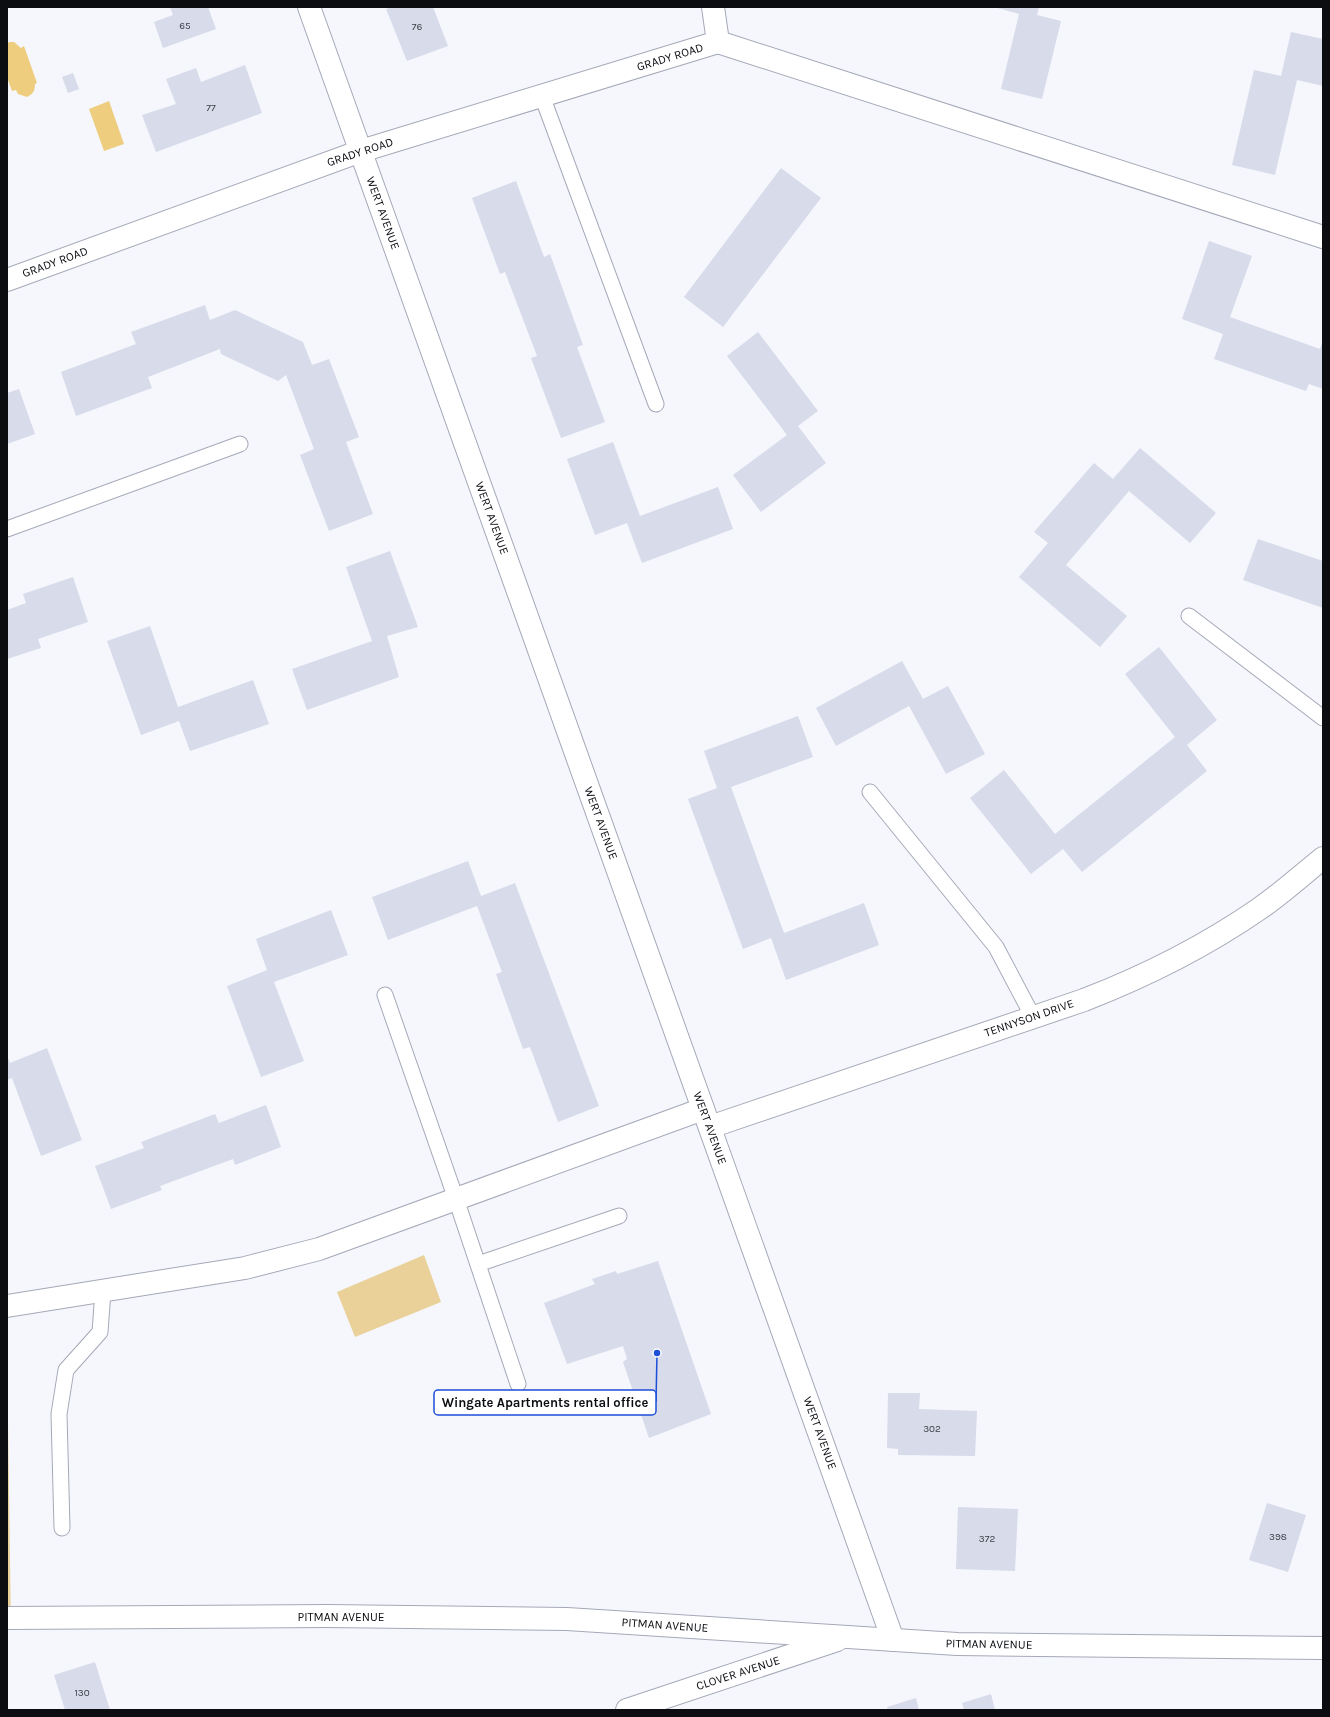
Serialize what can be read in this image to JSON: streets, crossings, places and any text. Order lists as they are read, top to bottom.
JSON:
{
  "streets": {
    "street": [
      "GRADY ROAD",
      "WERT AVENUE",
      "TENNYSON DRIVE",
      "PITMAN AVENUE",
      "CLOVER AVENUE"
    ]
  },
  "crossings": [
    ["GRADY ROAD", "WERT AVENUE"],
    ["WERT AVENUE", "TENNYSON DRIVE"],
    ["WERT AVENUE", "PITMAN AVENUE"],
    ["PITMAN AVENUE", "CLOVER AVENUE"]
  ],
  "places": ["Wingate Apartments rental office"],
  "house_numbers": [
    "65",
    "76",
    "77",
    "302",
    "398",
    "372",
    "130"
  ]
}
